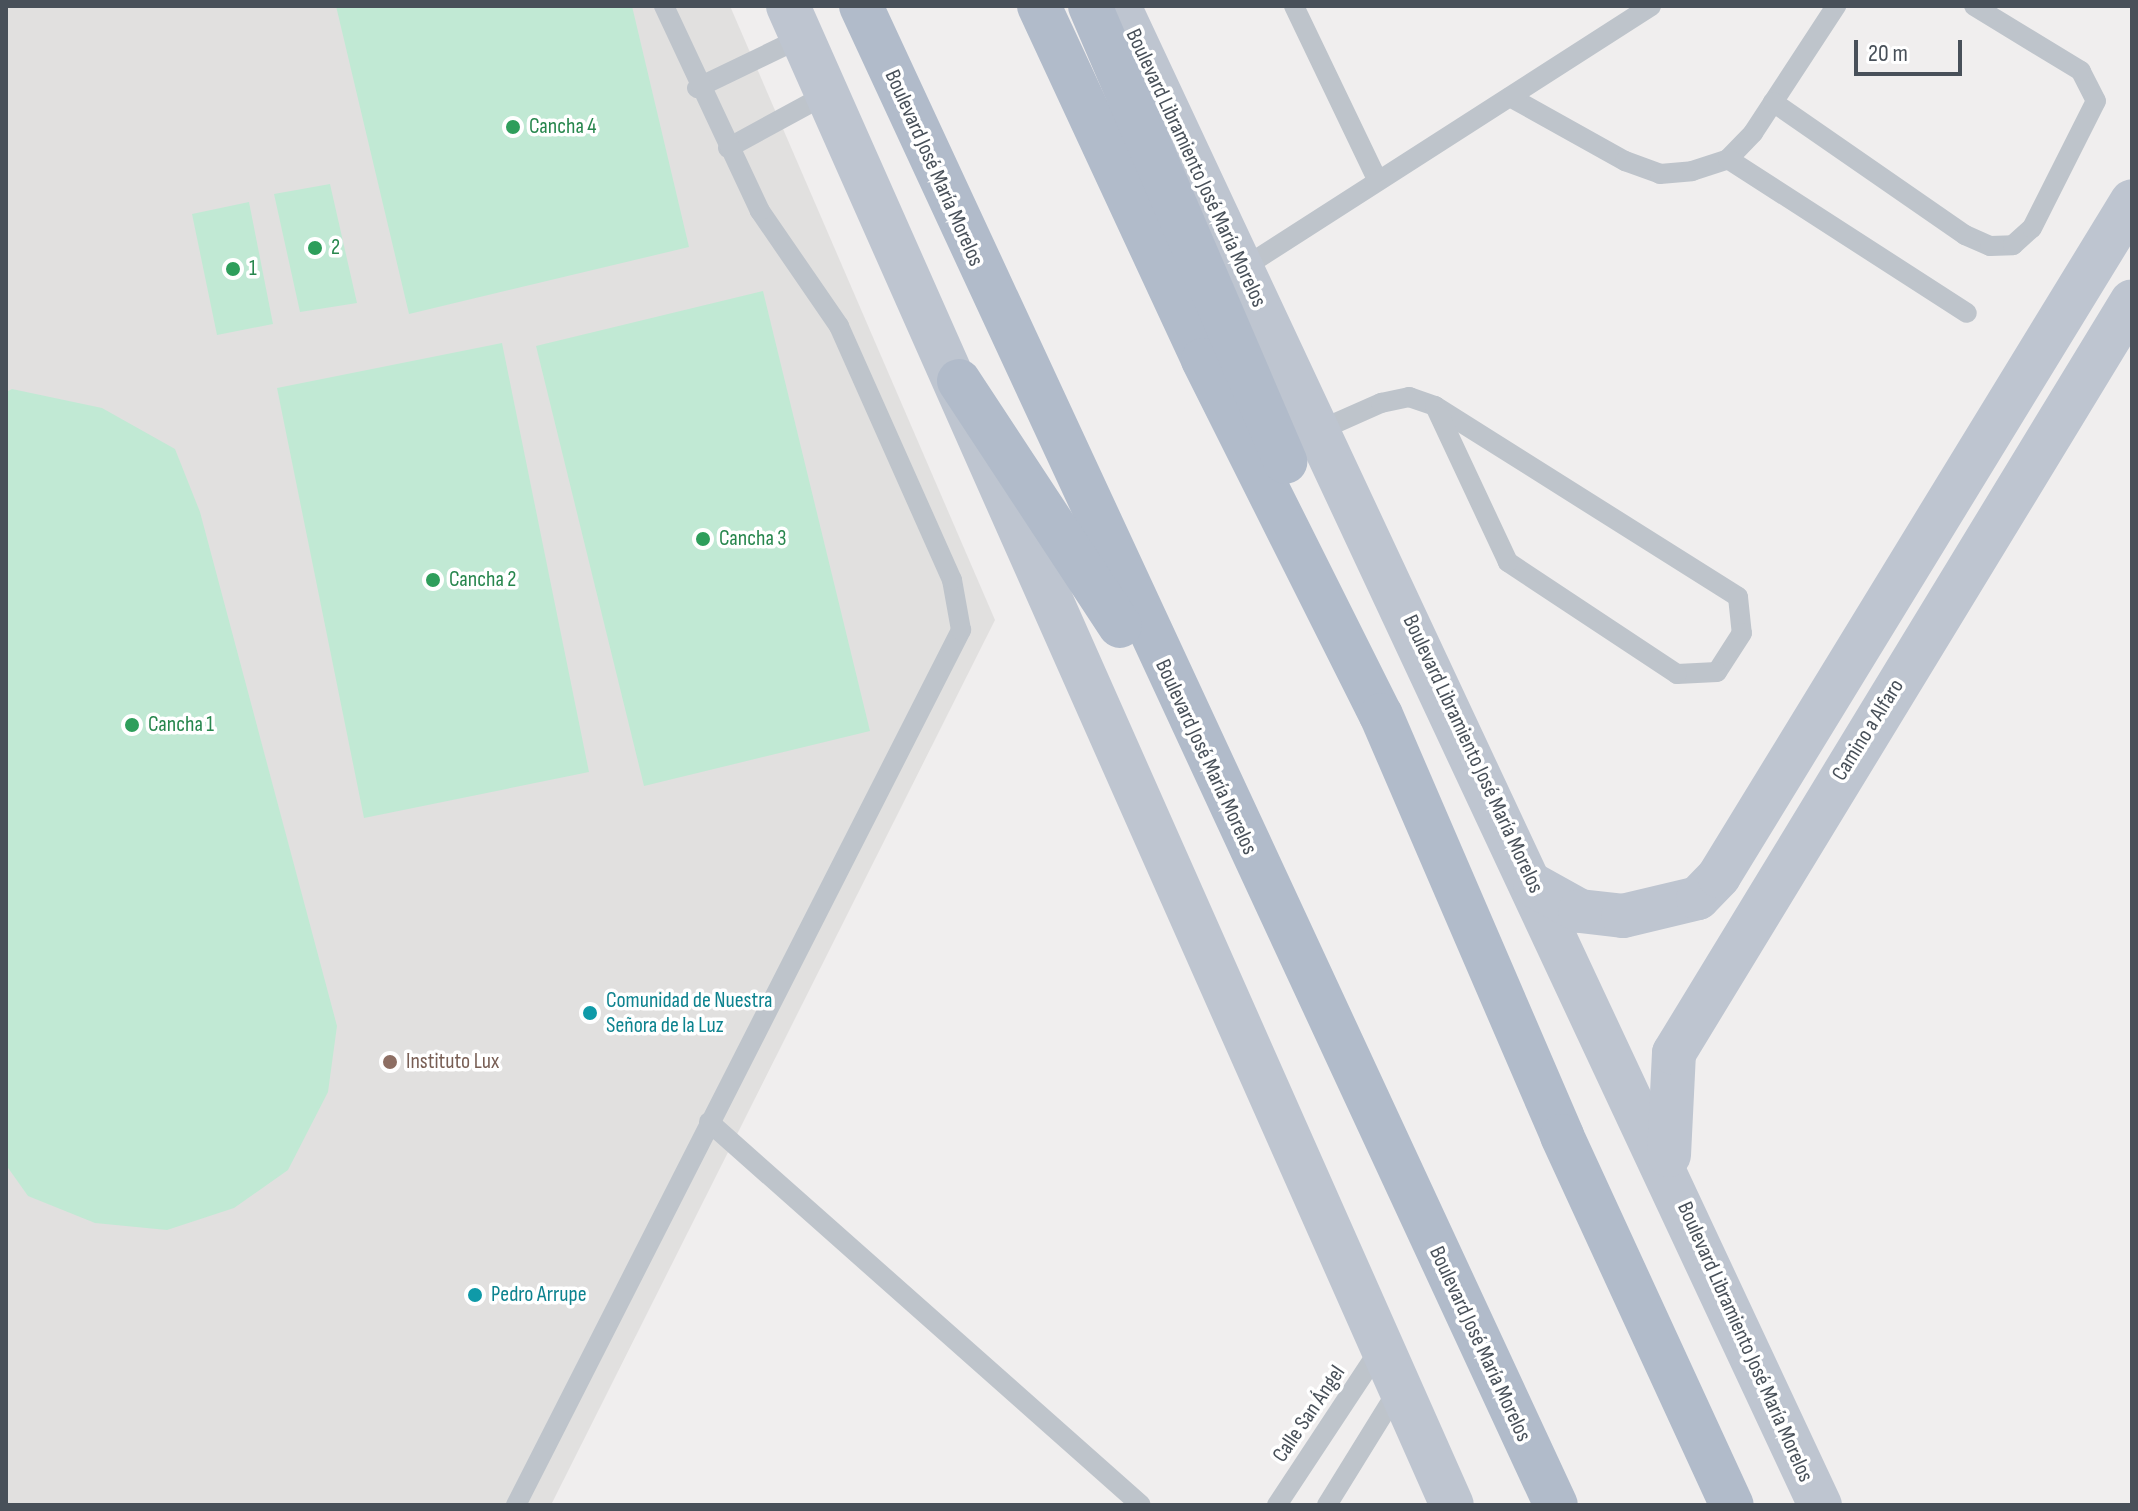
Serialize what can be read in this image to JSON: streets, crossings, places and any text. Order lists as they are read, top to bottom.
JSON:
{
  "streets": {
    "main road": ["Boulevard José María Morelos"],
    "street": ["Boulevard Libramiento José María Morelos", "Camino a Alfaro"],
    "lane": ["Calle San Ángel"]
  },
  "crossings": [
    ["Boulevard Libramiento José María Morelos", "Camino a Alfaro"]
  ],
  "places": [
    "Cancha 4",
    "2",
    "1",
    "Cancha 3",
    "Cancha 2",
    "Cancha 1",
    "Comunidad de Nuestra Señora de la Luz",
    "Instituto Lux",
    "Pedro Arrupe"
  ],
  "scale_bar": "20 m"
}
